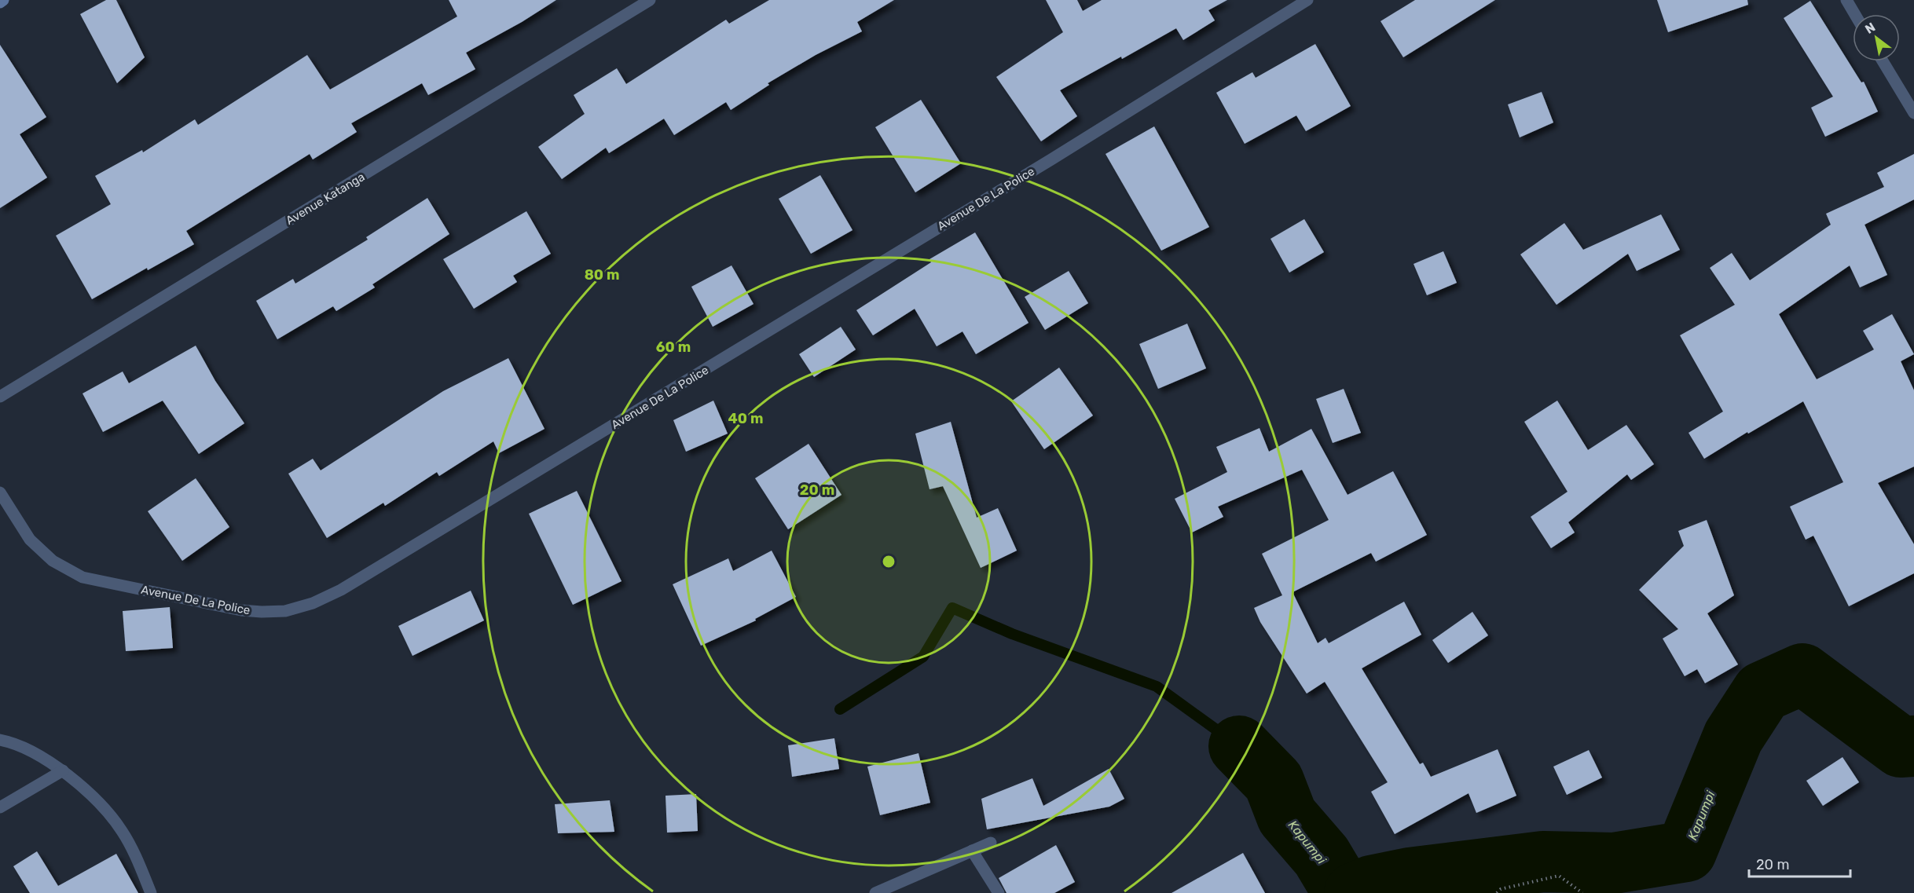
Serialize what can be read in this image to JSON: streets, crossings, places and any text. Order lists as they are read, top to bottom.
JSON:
{
  "streets": {
    "street": ["Avenue Katanga", "Avenue De La Police"]
  },
  "water": ["Kapumpi"],
  "scale_bar": "20 m",
  "north": "top left",
  "rings": [
    "80 m",
    "60 m",
    "40 m",
    "20 m"
  ]
}
